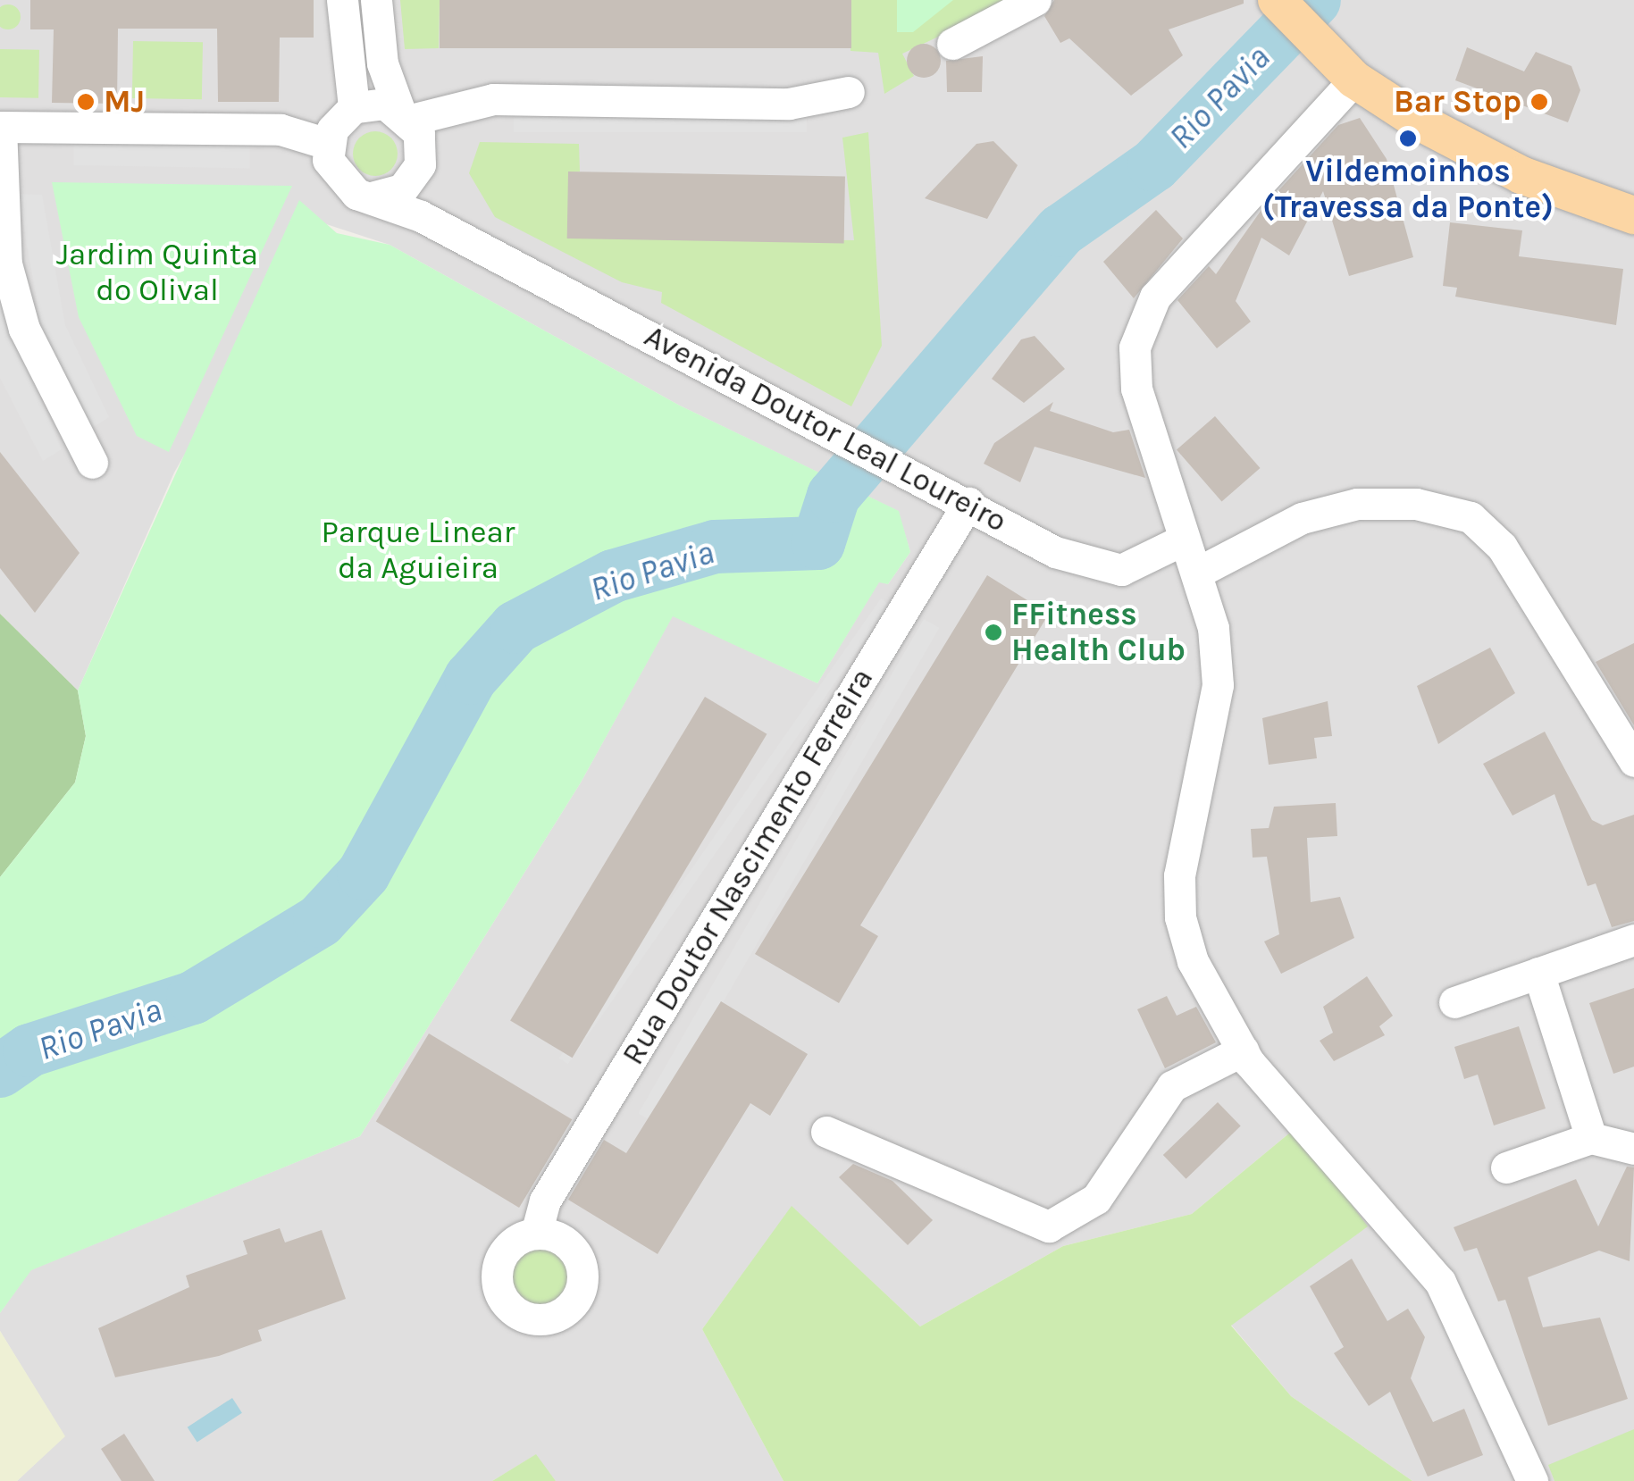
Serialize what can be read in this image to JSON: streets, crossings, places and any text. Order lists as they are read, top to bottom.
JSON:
{
  "streets": {
    "street": ["Avenida Doutor Leal Loureiro", "Rua Doutor Nascimento Ferreira"]
  },
  "crossings": [
    ["Avenida Doutor Leal Loureiro", "Rua Doutor Nascimento Ferreira"]
  ],
  "water": ["Rio Pavia"],
  "parks": ["Jardim Quinta do Olival", "Parque Linear da Aguieira"],
  "places": [
    "MJ",
    "Bar Stop",
    "Vildemoinhos (Travessa da Ponte)",
    "FFitness Health Club"
  ]
}
